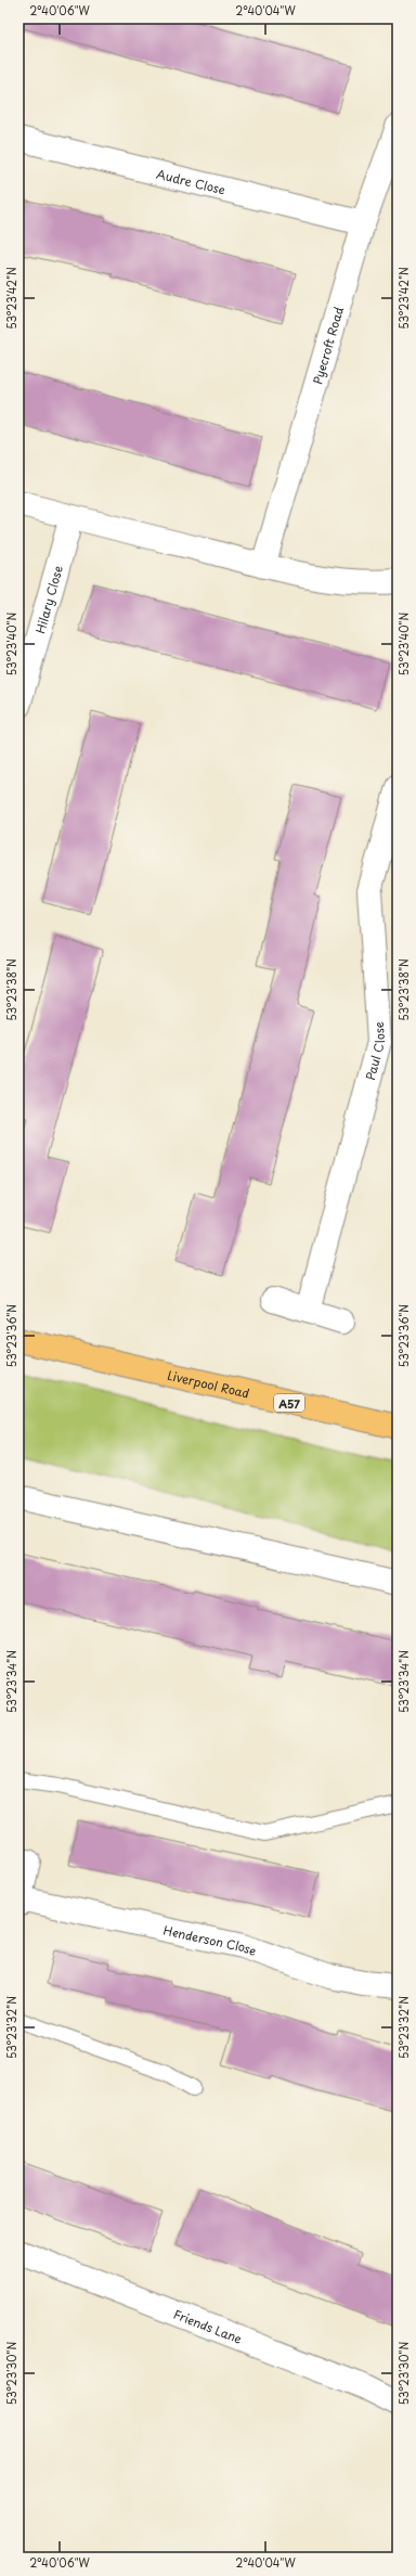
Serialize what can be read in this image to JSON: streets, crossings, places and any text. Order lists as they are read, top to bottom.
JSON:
{
  "streets": {
    "highway": ["Liverpool Road", "A57"],
    "street": [
      "Audre Close",
      "Pyecroft Road",
      "Hilary Close",
      "Paul Close",
      "Henderson Close",
      "Friends Lane"
    ]
  },
  "crossings": [
    ["Audre Close", "Pyecroft Road"]
  ],
  "coordinates": [
    "2°40'06\"W",
    "2°40'04\"W",
    "53°23'42\"N",
    "53°23'40\"N",
    "53°23'38\"N",
    "53°23'36\"N",
    "53°23'34\"N",
    "53°23'32\"N",
    "53°23'30\"N"
  ]
}
